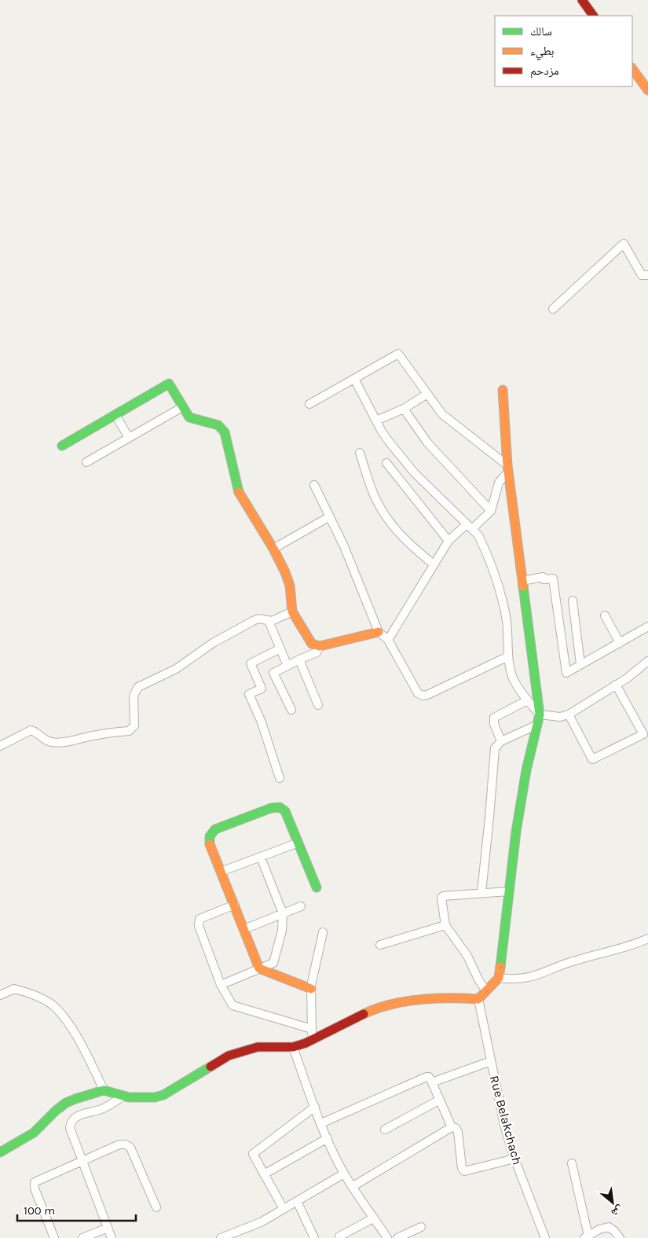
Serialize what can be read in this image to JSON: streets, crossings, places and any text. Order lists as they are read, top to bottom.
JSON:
{
  "streets": {
    "street": ["Rue Belakchach"]
  },
  "legend": ["سالك", "بطيء", "مزدحم"],
  "scale_bar": "100 m",
  "north": "bottom right"
}
